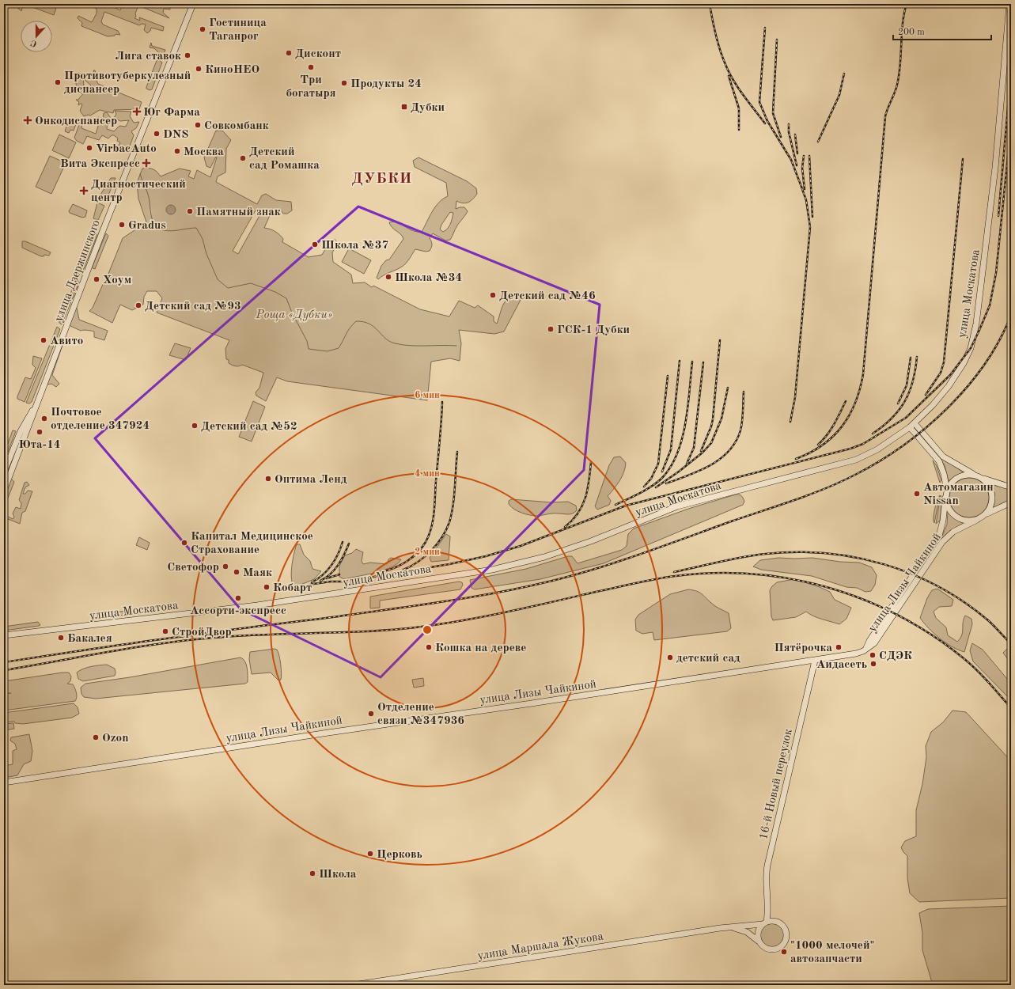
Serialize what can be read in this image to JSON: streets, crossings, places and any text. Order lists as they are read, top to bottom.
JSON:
{
  "streets": {
    "main road": [
      "улица Дзержинского",
      "улица Москатова",
      "улица Лизы Чайкиной",
      "16-й Новый переулок",
      "улица Маршала Жукова"
    ]
  },
  "crossings": [
    ["улица Лизы Чайкиной", "16-й Новый переулок"],
    ["16-й Новый переулок", "улица Маршала Жукова"]
  ],
  "districts": ["ДУБКИ"],
  "parks": ["Роща «Дубки»"],
  "places": {
    "other": [
      "Гостиница Таганрог",
      "Дисконт",
      "Лига ставок",
      "Три богатыря",
      "КиноНЕО",
      "Противотуберкулезный диспансер",
      "Продукты 24",
      "Совкомбанк",
      "DNS",
      "VirbacAuto",
      "Москва",
      "Детский сад Ромашка",
      "Памятный знак",
      "Gradus",
      "Школа №37",
      "Школа №34",
      "Хоум",
      "Детский сад №46",
      "Детский сад №93",
      "ГСК-1 Дубки",
      "Авито",
      "Почтовое отделение 347924",
      "Детский сад №52",
      "Юта-14",
      "Оптима Ленд",
      "Автомагазин Nissan",
      "Капитал Медицинское Страхование",
      "Светофор",
      "Маяк",
      "Кобарт",
      "Ассорти-экспресс",
      "СтройДвор",
      "Бакалея",
      "Кошка на дереве",
      "Пятёрочка",
      "СДЭК",
      "детский сад",
      "Аидасеть",
      "Отделение связи №347936",
      "Ozon",
      "Церковь",
      "Школа",
      "\"1000 мелочей\" автозапчасти"
    ],
    "transit": ["Дубки"],
    "health": [
      "Юг Фарма",
      "Онкодиспансер",
      "Вита Экспресс",
      "Диагностический центр"
    ]
  },
  "scale_bar": "200 m",
  "north": "bottom",
  "rings": ["6 мин", "4 мин", "2 мин"]
}
